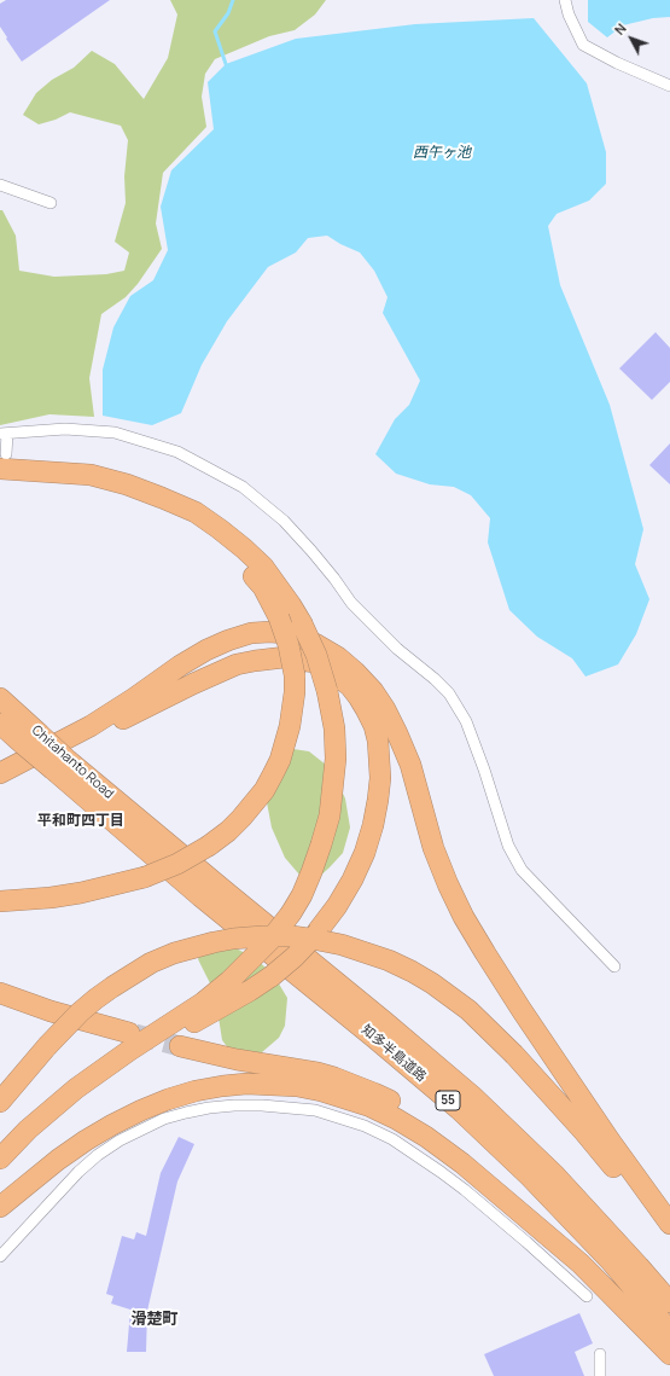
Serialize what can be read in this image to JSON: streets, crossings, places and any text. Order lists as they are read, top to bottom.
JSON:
{
  "streets": {
    "highway": ["Chitahanto Road", "知多半島道路", "55"]
  },
  "crossings": [
    ["Chitahanto Road", "知多半島道路"]
  ],
  "districts": ["平和町四丁目", "滑楚町"],
  "water": ["西午ヶ池"],
  "north": "top left"
}
